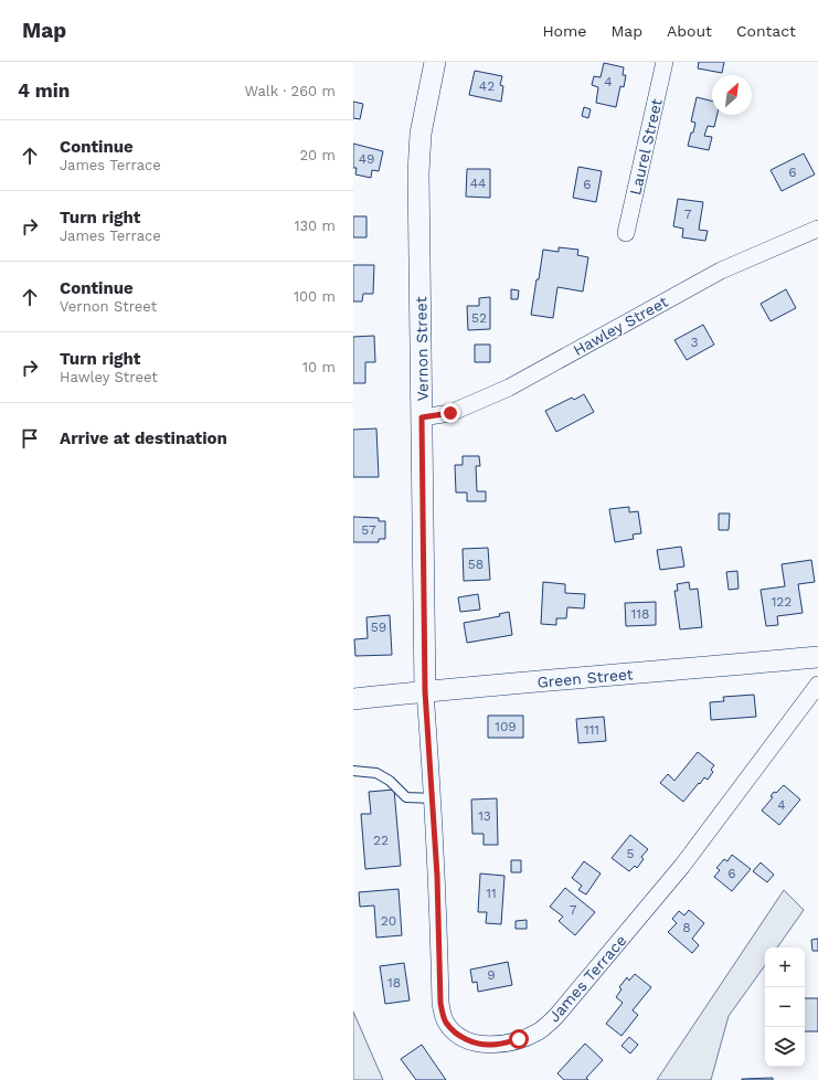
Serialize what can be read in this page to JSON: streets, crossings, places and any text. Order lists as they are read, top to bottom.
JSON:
{
  "streets": {
    "street": [
      "Laurel Street",
      "Hawley Street",
      "Vernon Street",
      "Green Street",
      "James Terrace"
    ]
  },
  "crossings": [
    ["Hawley Street", "Vernon Street"],
    ["Vernon Street", "Green Street"],
    ["Vernon Street", "James Terrace"],
    ["Green Street", "James Terrace"]
  ],
  "house_numbers": [
    "4",
    "42",
    "49",
    "6",
    "44",
    "6",
    "7",
    "52",
    "3",
    "57",
    "58",
    "122",
    "118",
    "59",
    "109",
    "111",
    "4",
    "13",
    "22",
    "5",
    "6",
    "11",
    "7",
    "20",
    "8",
    "9",
    "18"
  ],
  "north": "top right",
  "page": {
    "header": "Map",
    "nav": [
      "Home",
      "Map",
      "About",
      "Contact"
    ],
    "heading": ["4 min", "Walk · 260 m"],
    "list": [
      ["Continue", "James Terrace", "20 m"],
      ["Turn right", "James Terrace", "130 m"],
      ["Continue", "Vernon Street", "100 m"],
      ["Turn right", "Hawley Street", "10 m"],
      "Arrive at destination"
    ],
    "map_buttons": ["+", "−"]
  }
}
